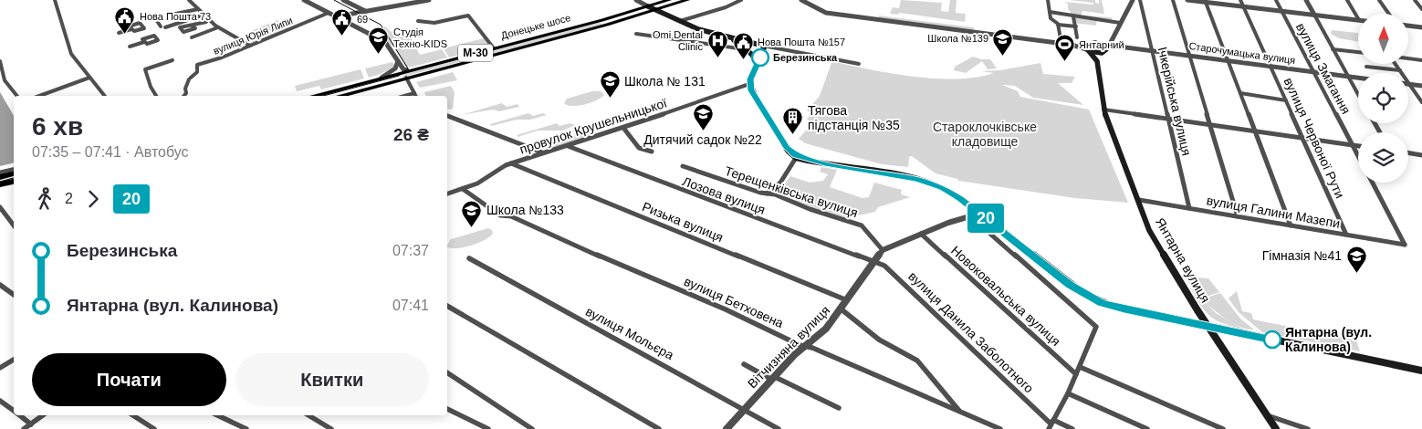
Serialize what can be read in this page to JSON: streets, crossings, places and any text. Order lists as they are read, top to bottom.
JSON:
{
  "streets": {
    "highway": ["Донецьке шосе", "М-30"],
    "main road": ["Старочумацька вулиця", "Янтарна вулиця"],
    "street": [
      "вулиця Юрія Липи",
      "вулиця Змагання",
      "Ічкерійська вулиця",
      "провулок Крушельницької",
      "вулиця Червоної Рути",
      "Терещенківська вулиця",
      "Лозова вулиця",
      "вулиця Галини Мазепи",
      "Ризька вулиця",
      "Новоковальська вулиця",
      "вулиця Бетховена",
      "вулиця Данила Заболотного",
      "вулиця Мольєра",
      "Вітчизняна вулиця"
    ]
  },
  "crossings": [
    ["Старочумацька вулиця", "вулиця Змагання"],
    ["Старочумацька вулиця", "Ічкерійська вулиця"],
    ["Старочумацька вулиця", "вулиця Червоної Рути"],
    ["Старочумацька вулиця", "Янтарна вулиця"],
    ["Ічкерійська вулиця", "вулиця Галини Мазепи"],
    ["провулок Крушельницької", "Лозова вулиця"],
    ["провулок Крушельницької", "Ризька вулиця"],
    ["провулок Крушельницької", "вулиця Бетховена"],
    ["вулиця Червоної Рути", "вулиця Галини Мазепи"],
    ["Терещенківська вулиця", "Вітчизняна вулиця"],
    ["Лозова вулиця", "вулиця Данила Заболотного"],
    ["Лозова вулиця", "Вітчизняна вулиця"],
    ["вулиця Галини Мазепи", "Янтарна вулиця"],
    ["Ризька вулиця", "Вітчизняна вулиця"],
    ["вулиця Бетховена", "Вітчизняна вулиця"],
    ["вулиця Данила Заболотного", "Вітчизняна вулиця"],
    ["вулиця Мольєра", "Вітчизняна вулиця"]
  ],
  "parks": ["Староклочківське кладовище"],
  "places": {
    "public building": ["Нова Пошта 73", "69", "Нова Пошта №157"],
    "school or university": [
      "Студія Техно-KIDS",
      "Школа №139",
      "Школа № 131",
      "Дитячий садок №22",
      "Школа №133",
      "Гімназія №41"
    ],
    "other": ["Березинська", "Янтарна (вул. Калинова)"],
    "hospital": ["Omi Dental Clinic"],
    "sports": ["Янтарний"],
    "building": ["Тягова пiдстанцiя №35"]
  },
  "lines": ["bus line 20"],
  "north": "top",
  "page": {
    "on_map": "20",
    "heading": ["6 хв", "07:35 – 07:41 · Автобус", "26 ₴"],
    "legs": ["2", "20"],
    "list": [
      {
        "name": "Березинська",
        "value": "07:37"
      },
      {
        "name": "Янтарна (вул. Калинова)",
        "value": "07:41"
      }
    ],
    "buttons": ["Почати", "Квитки"]
  }
}
